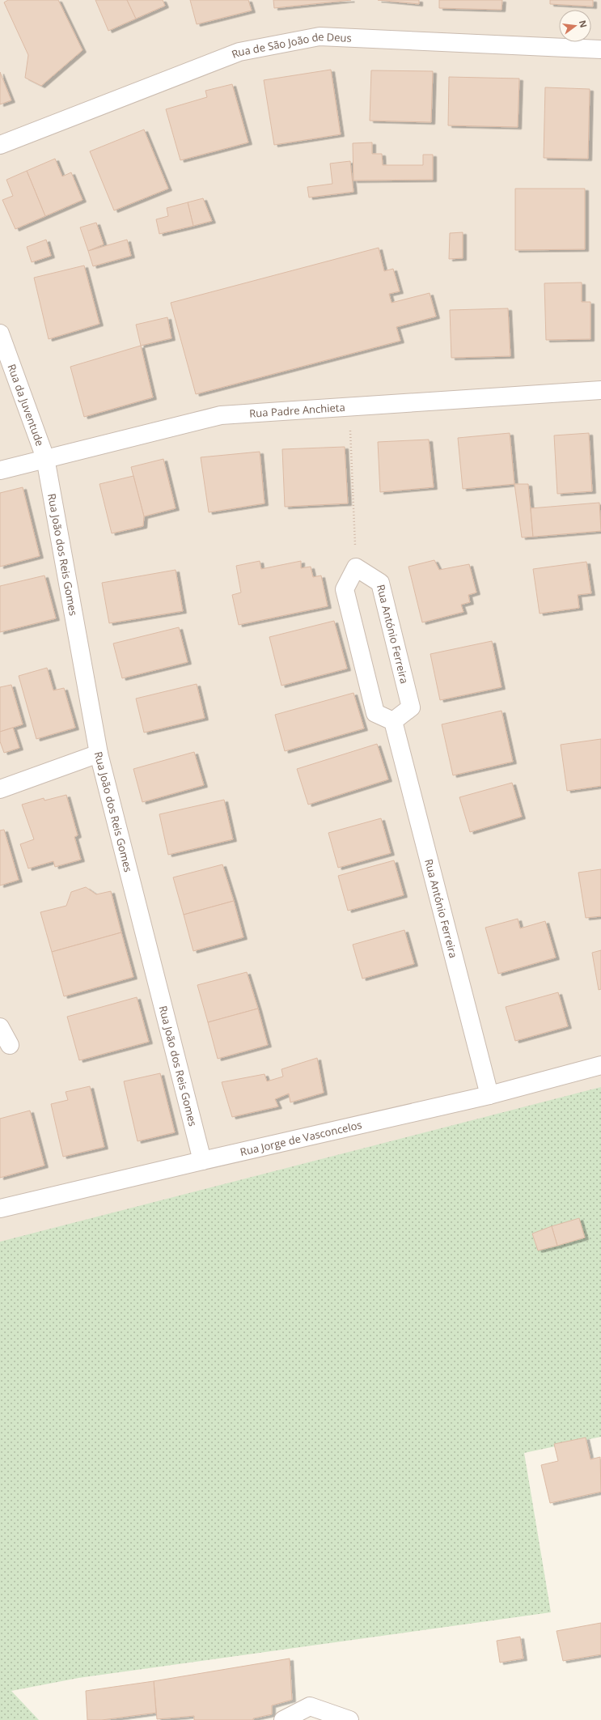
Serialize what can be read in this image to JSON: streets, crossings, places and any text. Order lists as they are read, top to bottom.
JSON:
{
  "streets": {
    "street": [
      "Rua de São João de Deus",
      "Rua da Juventude",
      "Rua Padre Anchieta",
      "Rua João dos Reis Gomes",
      "Rua António Ferreira",
      "Rua Jorge de Vasconcelos"
    ]
  },
  "crossings": [
    ["Rua da Juventude", "Rua Padre Anchieta"],
    ["Rua da Juventude", "Rua João dos Reis Gomes"],
    ["Rua Padre Anchieta", "Rua João dos Reis Gomes"],
    ["Rua João dos Reis Gomes", "Rua Jorge de Vasconcelos"],
    ["Rua António Ferreira", "Rua Jorge de Vasconcelos"]
  ],
  "north": "right"
}
